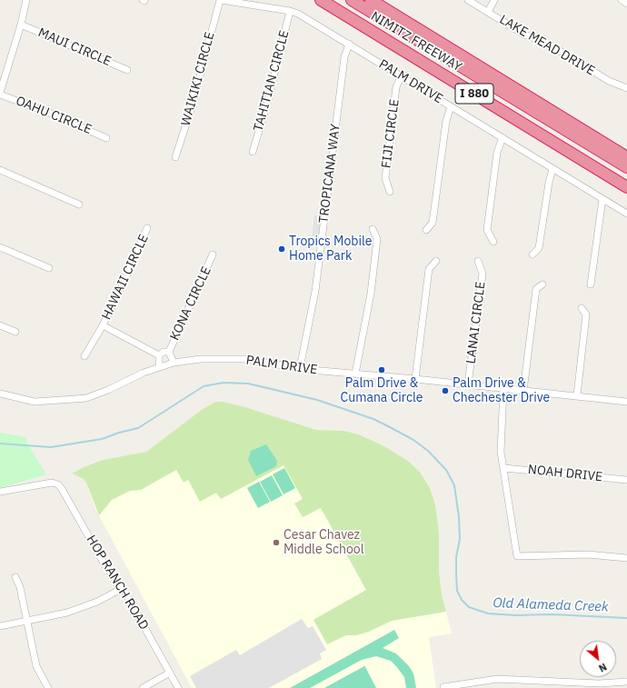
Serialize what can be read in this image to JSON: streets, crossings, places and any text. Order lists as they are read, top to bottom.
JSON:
{
  "streets": {
    "highway": ["NIMITZ FREEWAY", "I 880"],
    "street": [
      "LAKE MEAD DRIVE",
      "MAUI CIRCLE",
      "WAIKIKI CIRCLE",
      "TAHITIAN CIRCLE",
      "PALM DRIVE",
      "OAHU CIRCLE",
      "FIJI CIRCLE",
      "TROPICANA WAY",
      "HAWAII CIRCLE",
      "KONA CIRCLE",
      "LANAI CIRCLE",
      "NOAH DRIVE",
      "HOP RANCH ROAD"
    ]
  },
  "crossings": [
    ["WAIKIKI CIRCLE", "PALM DRIVE"],
    ["TAHITIAN CIRCLE", "PALM DRIVE"],
    ["PALM DRIVE", "FIJI CIRCLE"],
    ["PALM DRIVE", "TROPICANA WAY"],
    ["PALM DRIVE", "LANAI CIRCLE"]
  ],
  "water": ["Old Alameda Creek"],
  "places": [
    "Tropics Mobile Home Park",
    "Palm Drive & Cumana Circle",
    "Palm Drive & Chechester Drive",
    "Cesar Chavez Middle School"
  ],
  "north": "bottom right"
}
